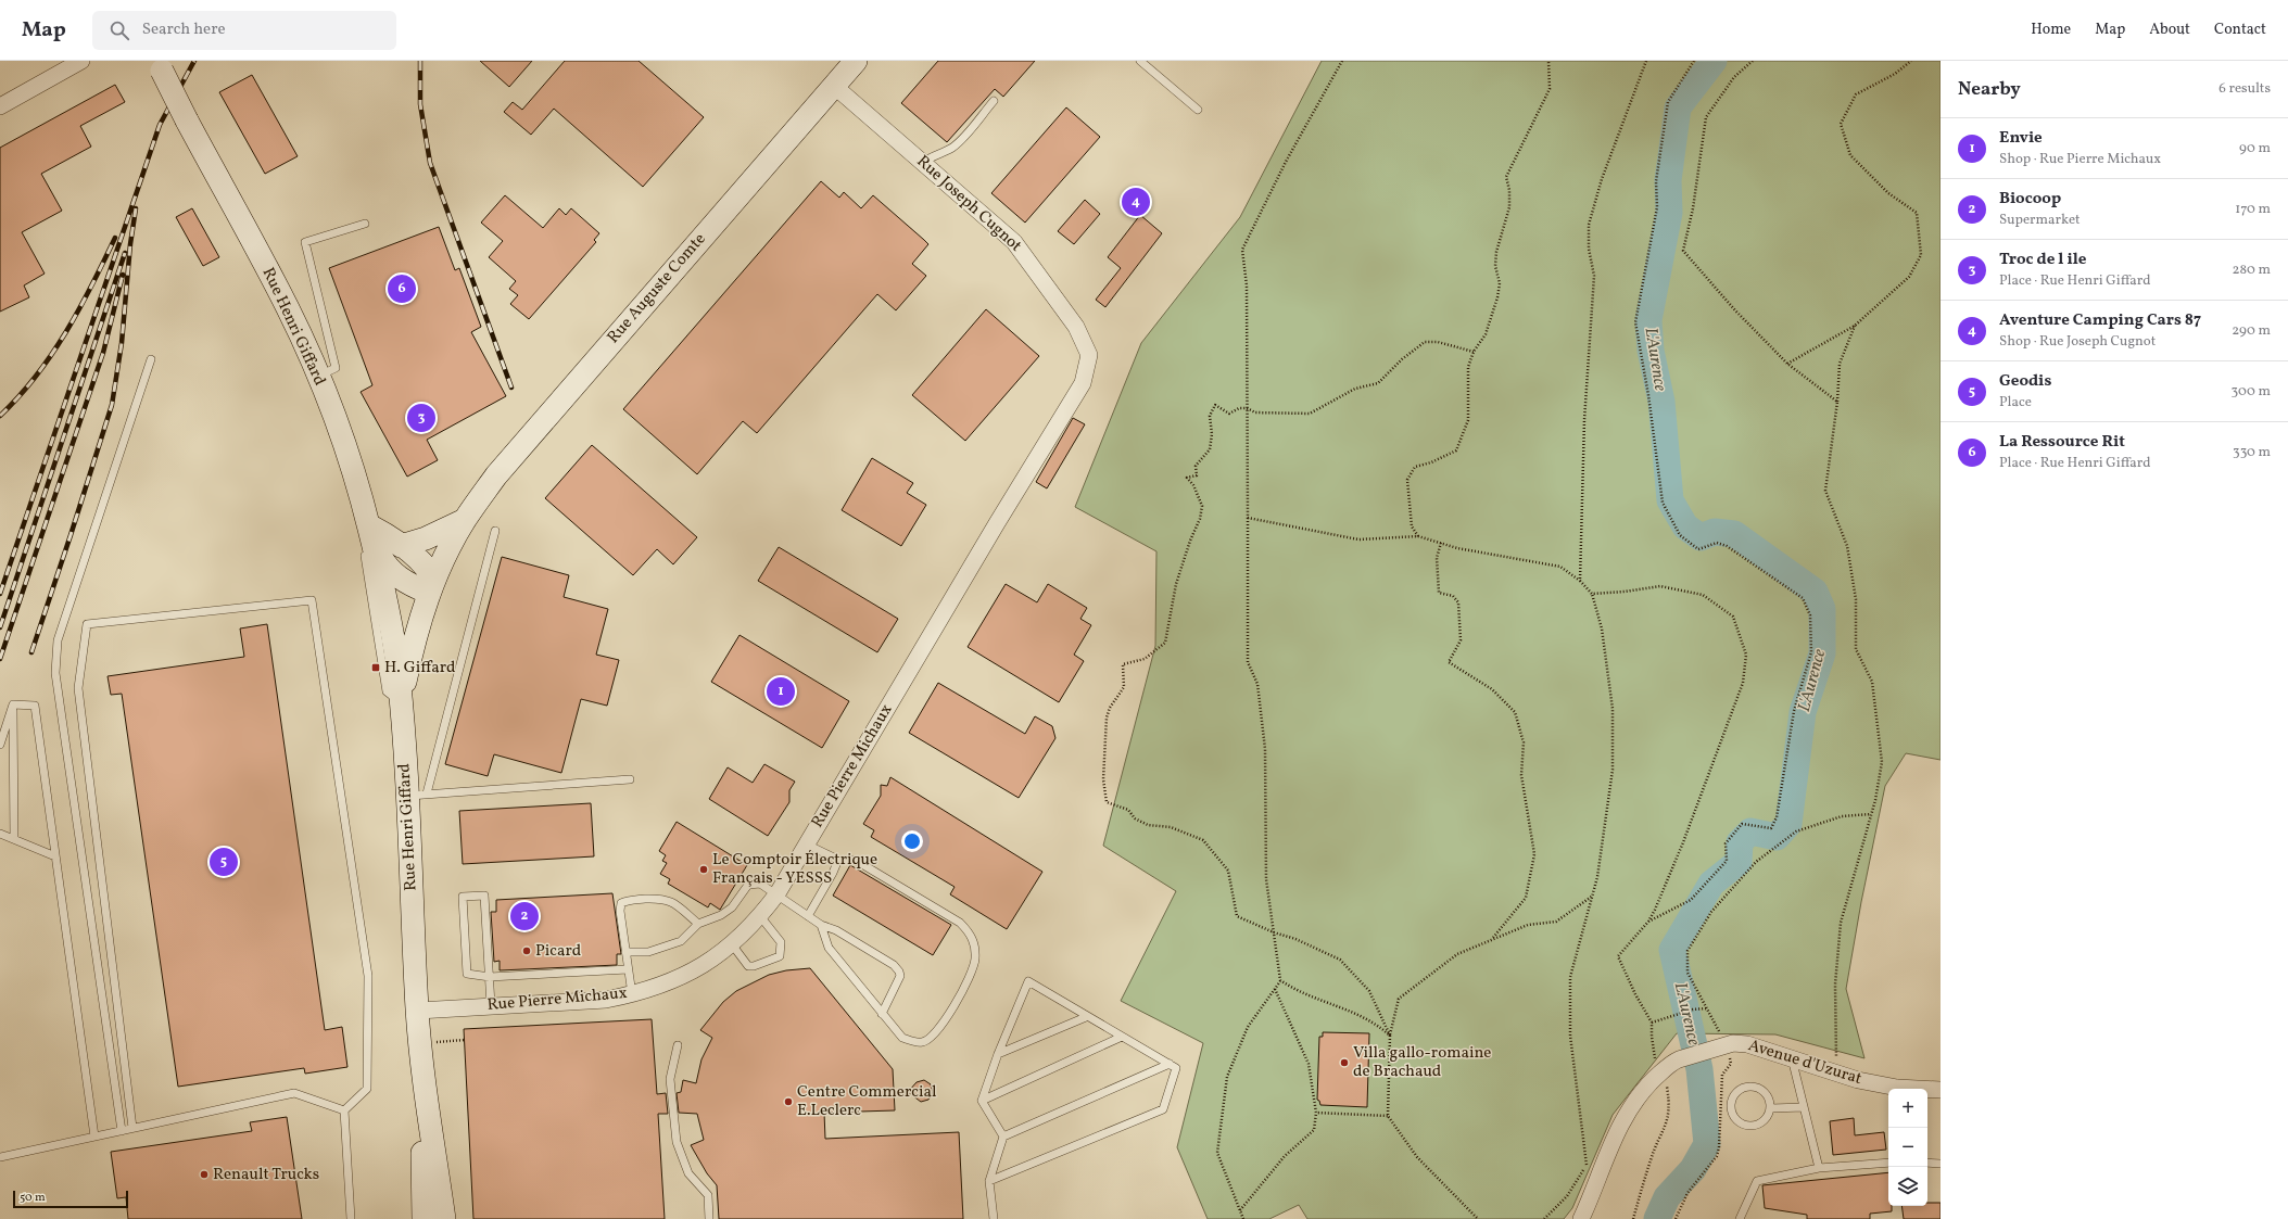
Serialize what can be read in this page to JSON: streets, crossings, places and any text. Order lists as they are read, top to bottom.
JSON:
{
  "streets": {
    "street": [
      "Rue Joseph Cugnot",
      "Rue Auguste Comte",
      "Rue Henri Giffard",
      "Rue Pierre Michaux",
      "Avenue d'Uzurat"
    ]
  },
  "crossings": [
    ["Rue Joseph Cugnot", "Rue Auguste Comte"],
    ["Rue Joseph Cugnot", "Rue Pierre Michaux"],
    ["Rue Auguste Comte", "Rue Henri Giffard"],
    ["Rue Henri Giffard", "Rue Pierre Michaux"]
  ],
  "water": ["L'Aurence"],
  "places": {
    "transit": ["H. Giffard"],
    "other": [
      "Le Comptoir Électrique Français - YESSS",
      "Picard",
      "Villa gallo-romaine de Brachaud",
      "Centre Commercial E.Leclerc",
      "Renault Trucks"
    ]
  },
  "scale_bar": "50 m",
  "page": {
    "header": "Map",
    "search": "Search here",
    "nav": [
      "Home",
      "Map",
      "About",
      "Contact"
    ],
    "heading": ["Nearby", "6 results"],
    "list": [
      {
        "mark": "1",
        "name": "Envie",
        "note": "Shop · Rue Pierre Michaux",
        "value": "90 m"
      },
      {
        "mark": "2",
        "name": "Biocoop",
        "note": "Supermarket",
        "value": "170 m"
      },
      {
        "mark": "3",
        "name": "Troc de l ile",
        "note": "Place · Rue Henri Giffard",
        "value": "280 m"
      },
      {
        "mark": "4",
        "name": "Aventure Camping Cars 87",
        "note": "Shop · Rue Joseph Cugnot",
        "value": "290 m"
      },
      {
        "mark": "5",
        "name": "Geodis",
        "note": "Place",
        "value": "300 m"
      },
      {
        "mark": "6",
        "name": "La Ressource Rit",
        "note": "Place · Rue Henri Giffard",
        "value": "330 m"
      }
    ],
    "pins": [
      "4",
      "6",
      "3",
      "1",
      "5",
      "2"
    ],
    "map_buttons": ["+", "−"],
    "scale": "50 m"
  }
}
